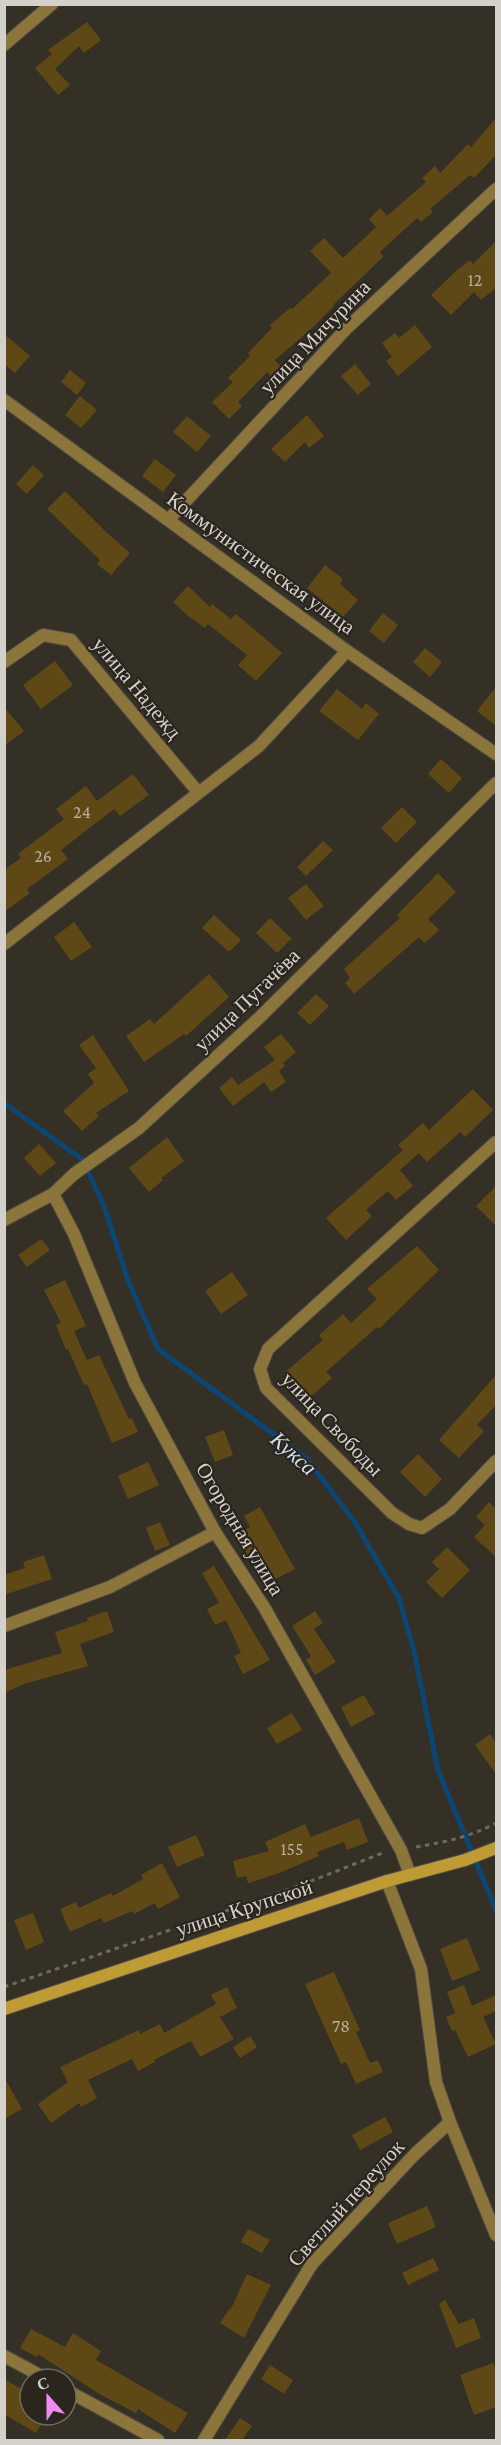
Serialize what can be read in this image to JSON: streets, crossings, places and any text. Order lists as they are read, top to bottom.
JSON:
{
  "streets": {
    "street": [
      "улица Мичурина",
      "Коммунистическая улица",
      "улица Надежд",
      "улица Пугачёва",
      "улица Свободы",
      "Огородная улица",
      "улица Крупской",
      "Светлый переулок"
    ]
  },
  "crossings": [
    ["улица Мичурина", "Коммунистическая улица"],
    ["улица Пугачёва", "Огородная улица"],
    ["Огородная улица", "улица Крупской"]
  ],
  "water": ["Кукса"],
  "house_numbers": [
    "12",
    "24",
    "26",
    "155",
    "78"
  ],
  "north": "top"
}
